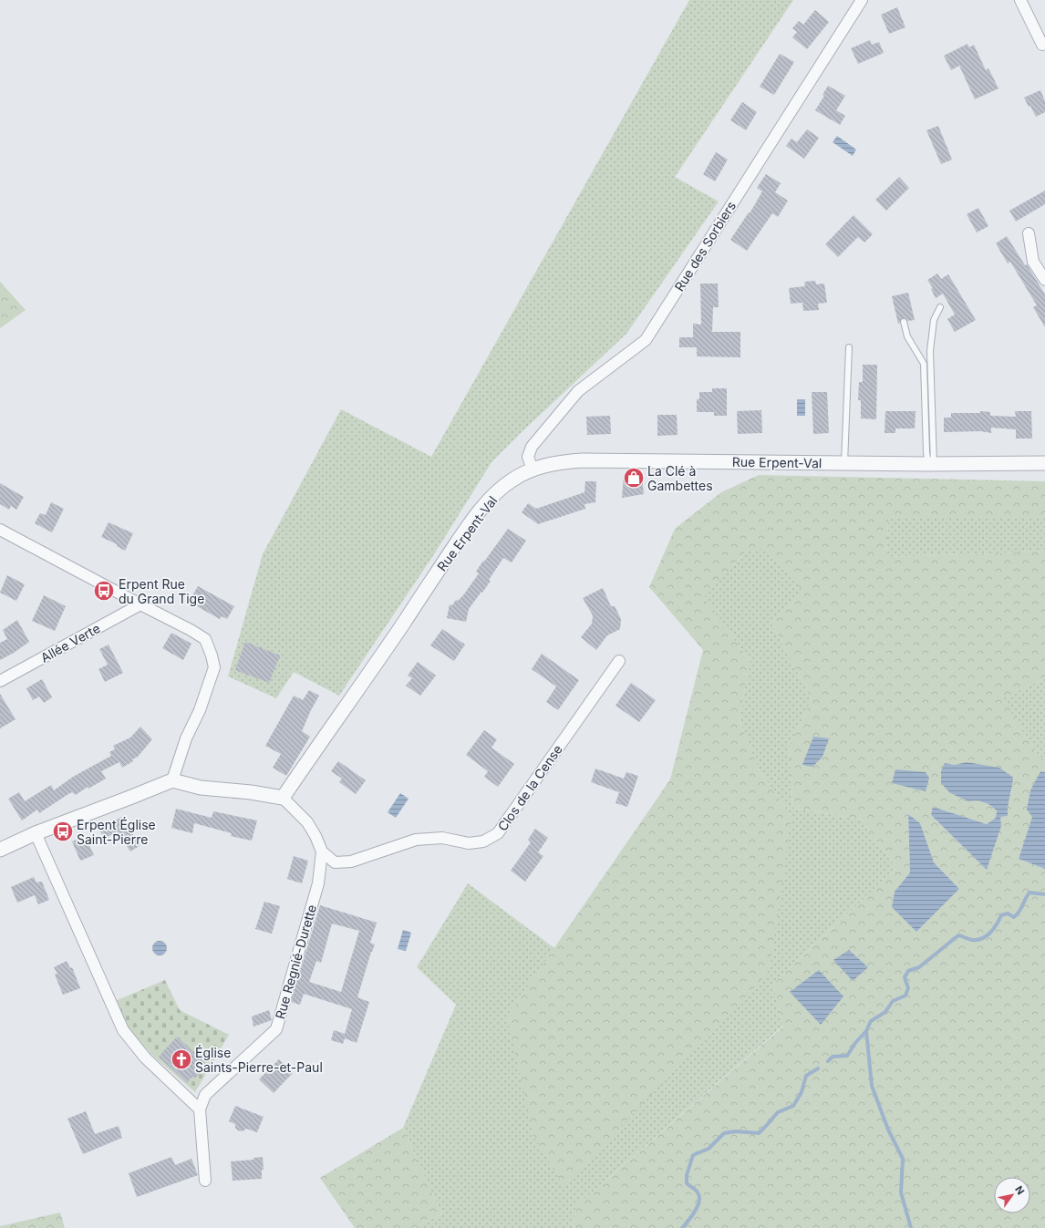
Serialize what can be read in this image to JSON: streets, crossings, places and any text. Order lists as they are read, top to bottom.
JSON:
{
  "streets": {
    "street": [
      "Rue des Sorbiers",
      "Rue Erpent-Val",
      "Allée Verte",
      "Clos de la Cense",
      "Rue Regnié-Durette"
    ]
  },
  "crossings": [
    ["Rue des Sorbiers", "Rue Erpent-Val"],
    ["Rue Erpent-Val", "Rue Regnié-Durette"],
    ["Clos de la Cense", "Rue Regnié-Durette"]
  ],
  "places": {
    "shop": ["La Clé à Gambettes"],
    "bus stop": ["Erpent Rue du Grand Tige", "Erpent Église Saint-Pierre"],
    "church": ["Église Saints-Pierre-et-Paul"]
  },
  "north": "top right"
}
